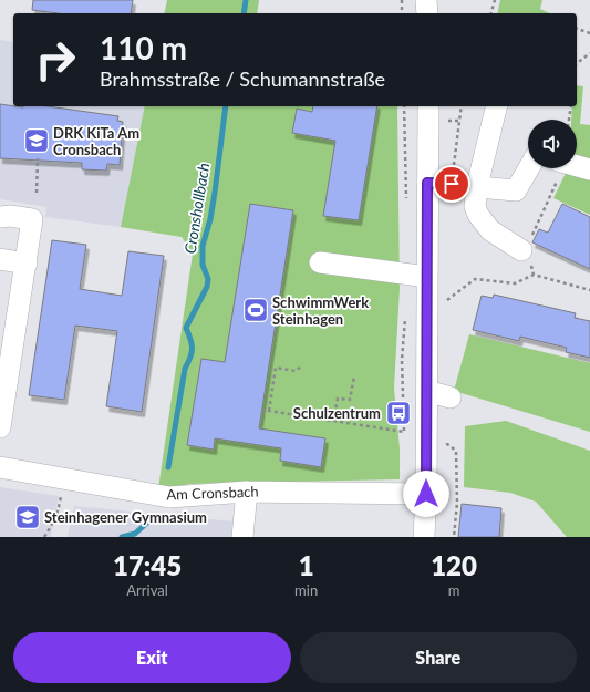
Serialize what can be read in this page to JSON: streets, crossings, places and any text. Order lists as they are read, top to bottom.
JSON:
{
  "streets": {
    "street": ["Am Cronsbach"]
  },
  "water": ["Cronshollbach"],
  "places": {
    "school or university": ["DRK KiTa Am Cronsbach", "Steinhagener Gymnasium"],
    "sports": ["SchwimmWerk Steinhagen"],
    "bus stop": ["Schulzentrum"]
  },
  "page": {
    "turn": ["110 m", "Brahmsstraße / Schumannstraße"],
    "eta": [
      "17:45",
      "Arrival",
      "1",
      "min",
      "120",
      "m"
    ],
    "buttons": ["Exit", "Share"]
  }
}
